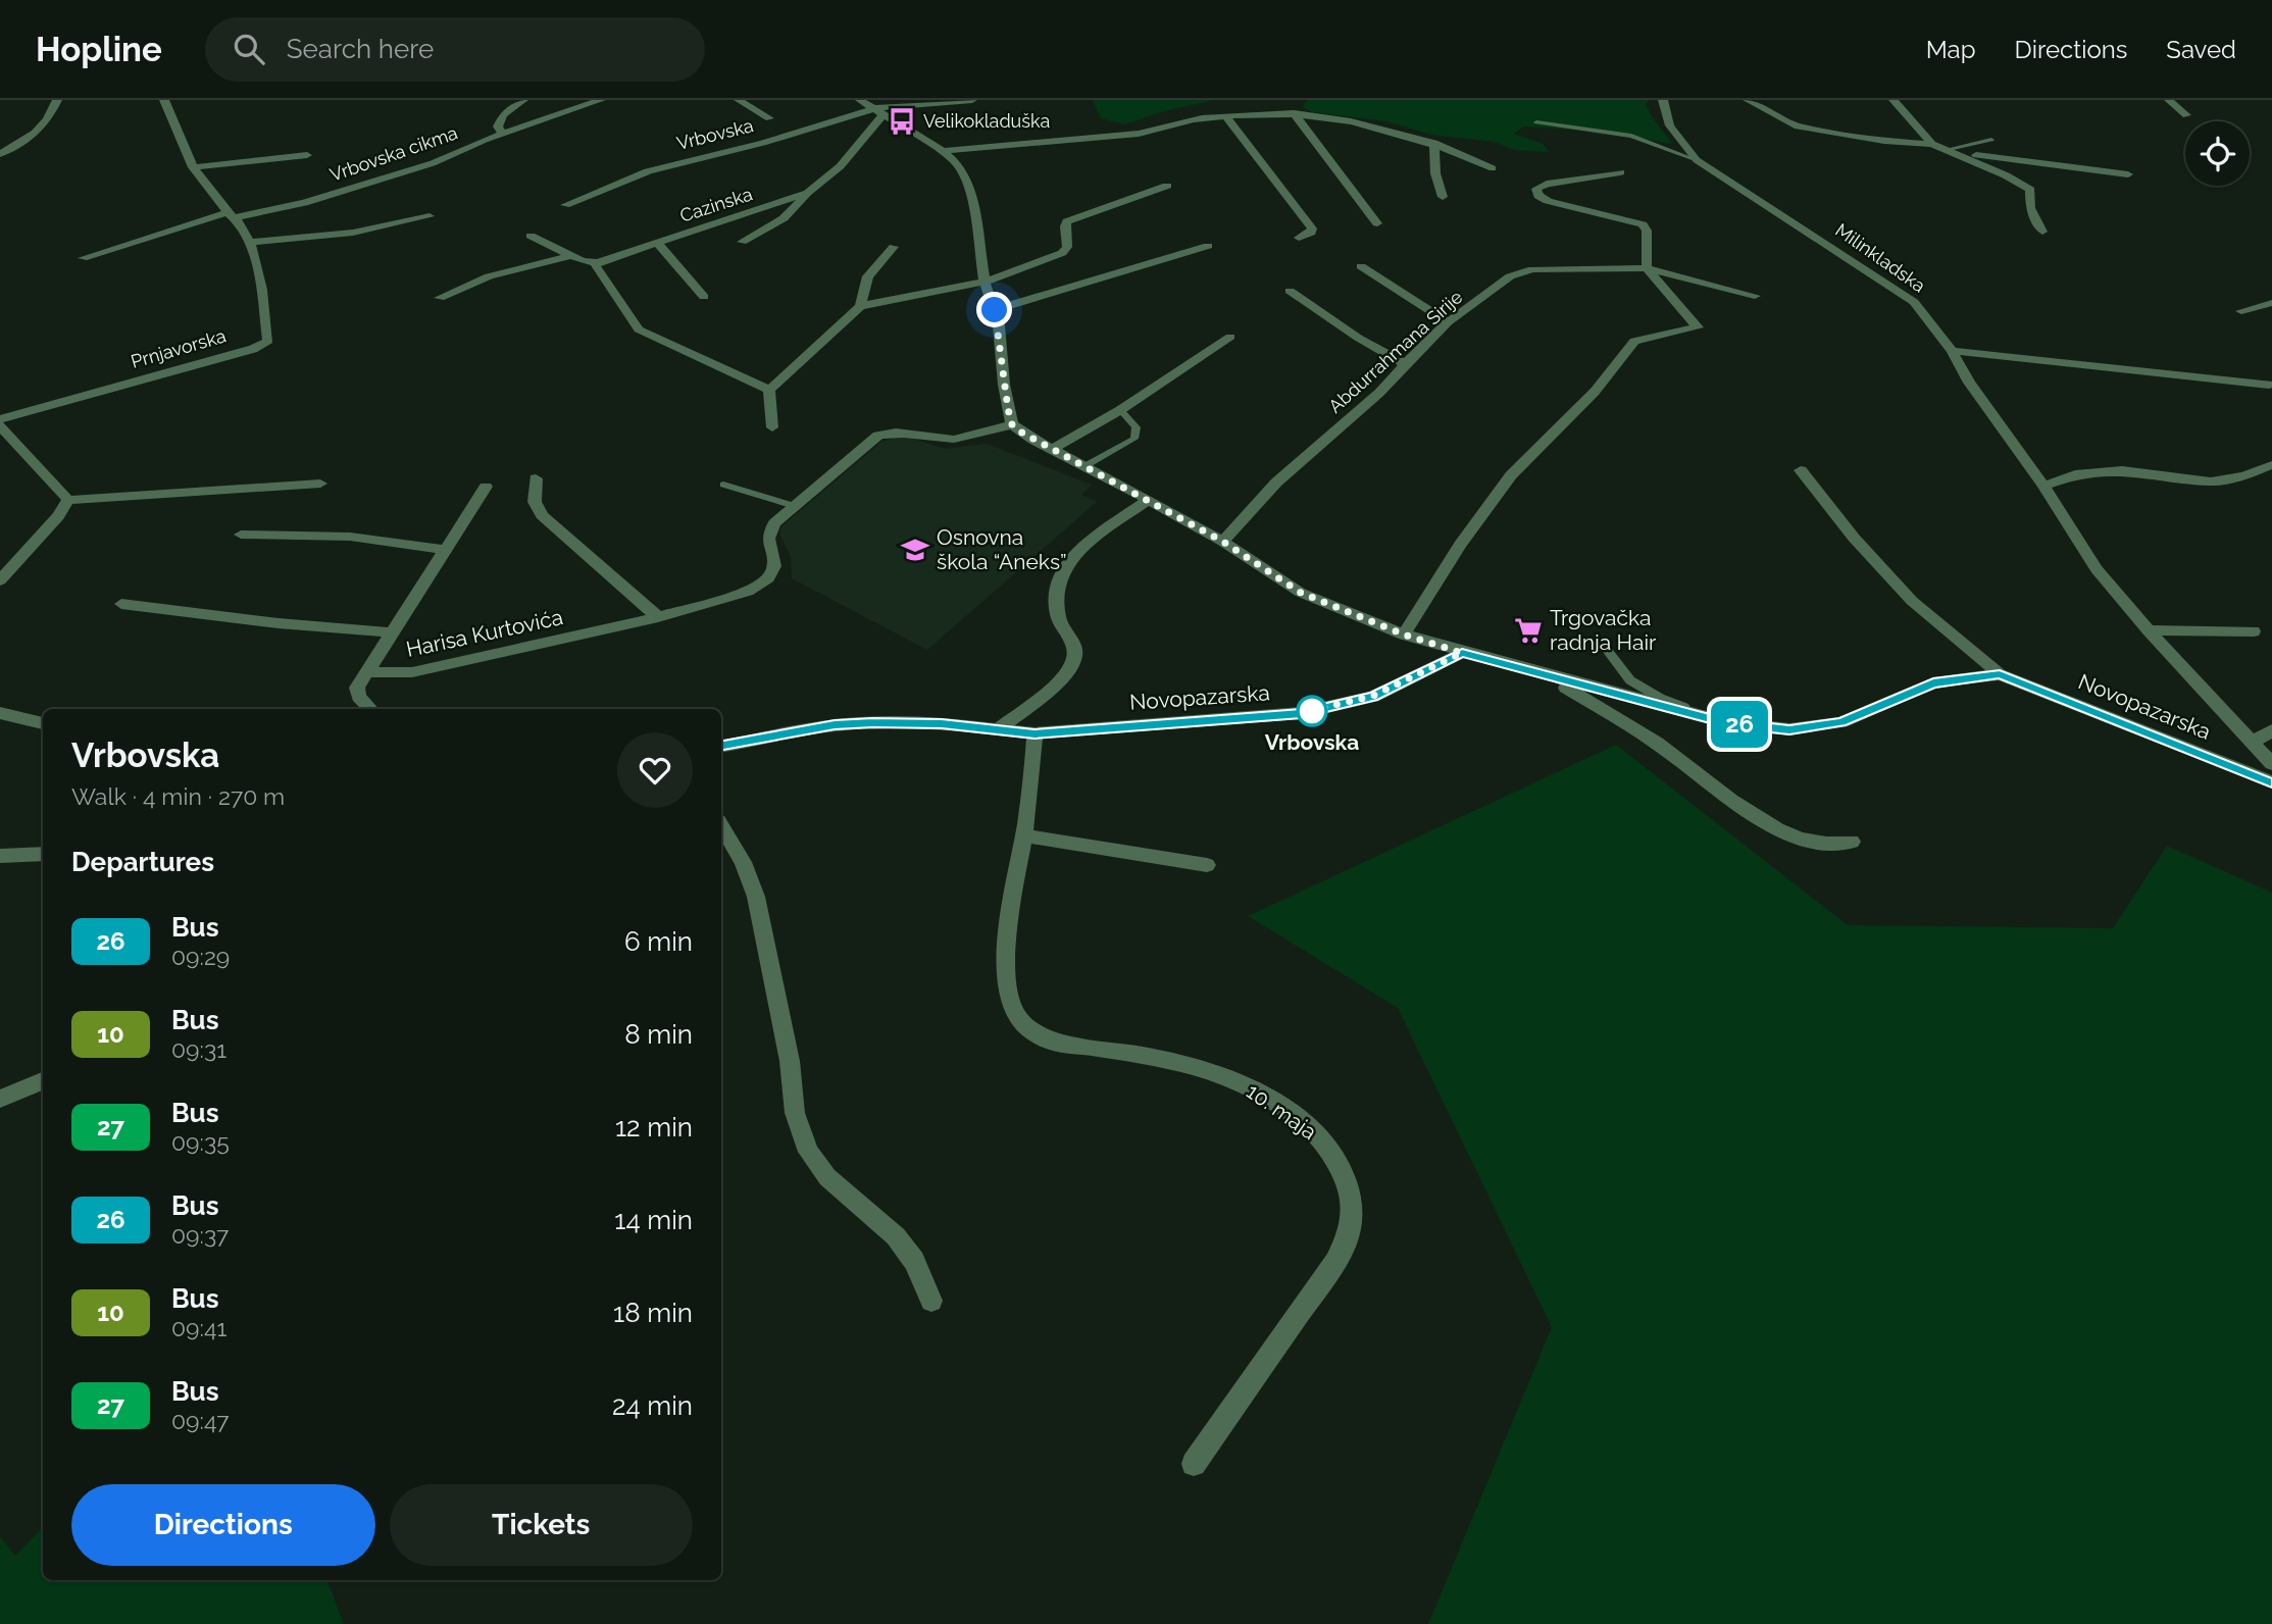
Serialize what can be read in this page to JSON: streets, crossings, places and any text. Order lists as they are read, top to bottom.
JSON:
{
  "streets": {
    "street": [
      "Vrbovska",
      "Vrbovska cikma",
      "Cazinska",
      "Milinkladska",
      "Prnjavorska",
      "Abdurrahmana Sirije",
      "Harisa Kurtovića",
      "Novopazarska",
      "10. maja"
    ]
  },
  "crossings": [
    ["Vrbovska", "Cazinska"],
    ["Vrbovska cikma", "Prnjavorska"],
    ["Novopazarska", "10. maja"]
  ],
  "places": {
    "bus stop": ["Velikokladuška"],
    "school or university": ["Osnovna škola “Aneks”"],
    "supermarket": ["Trgovačka radnja Hair"],
    "other": ["Vrbovska"]
  },
  "lines": ["bus line 26"],
  "page": {
    "header": "Hopline",
    "search": "Search here",
    "nav": ["Map", "Directions", "Saved"],
    "on_map": "26",
    "heading": [
      ["Vrbovska", "Walk · 4 min · 270 m"],
      "Departures"
    ],
    "list": [
      {
        "mark": "26",
        "name": "Bus",
        "note": "09:29",
        "value": "6 min"
      },
      {
        "mark": "10",
        "name": "Bus",
        "note": "09:31",
        "value": "8 min"
      },
      {
        "mark": "27",
        "name": "Bus",
        "note": "09:35",
        "value": "12 min"
      },
      {
        "mark": "26",
        "name": "Bus",
        "note": "09:37",
        "value": "14 min"
      },
      {
        "mark": "10",
        "name": "Bus",
        "note": "09:41",
        "value": "18 min"
      },
      {
        "mark": "27",
        "name": "Bus",
        "note": "09:47",
        "value": "24 min"
      }
    ],
    "buttons": ["Directions", "Tickets"]
  }
}
